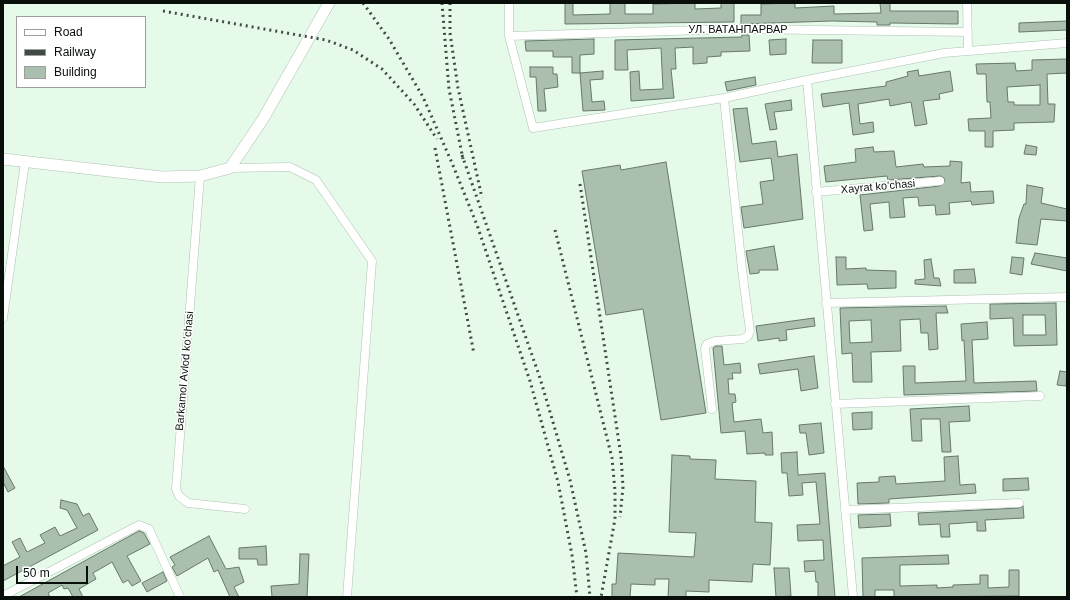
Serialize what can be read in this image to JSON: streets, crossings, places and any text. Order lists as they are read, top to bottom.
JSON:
{
  "streets": {
    "street": ["УЛ. ВАТАНПАРВАР", "Xayrat koʻchasi", "Barkamol Аvlod koʻchasi"]
  },
  "legend": ["Road", "Railway", "Building"],
  "scale_bar": "50 m"
}
